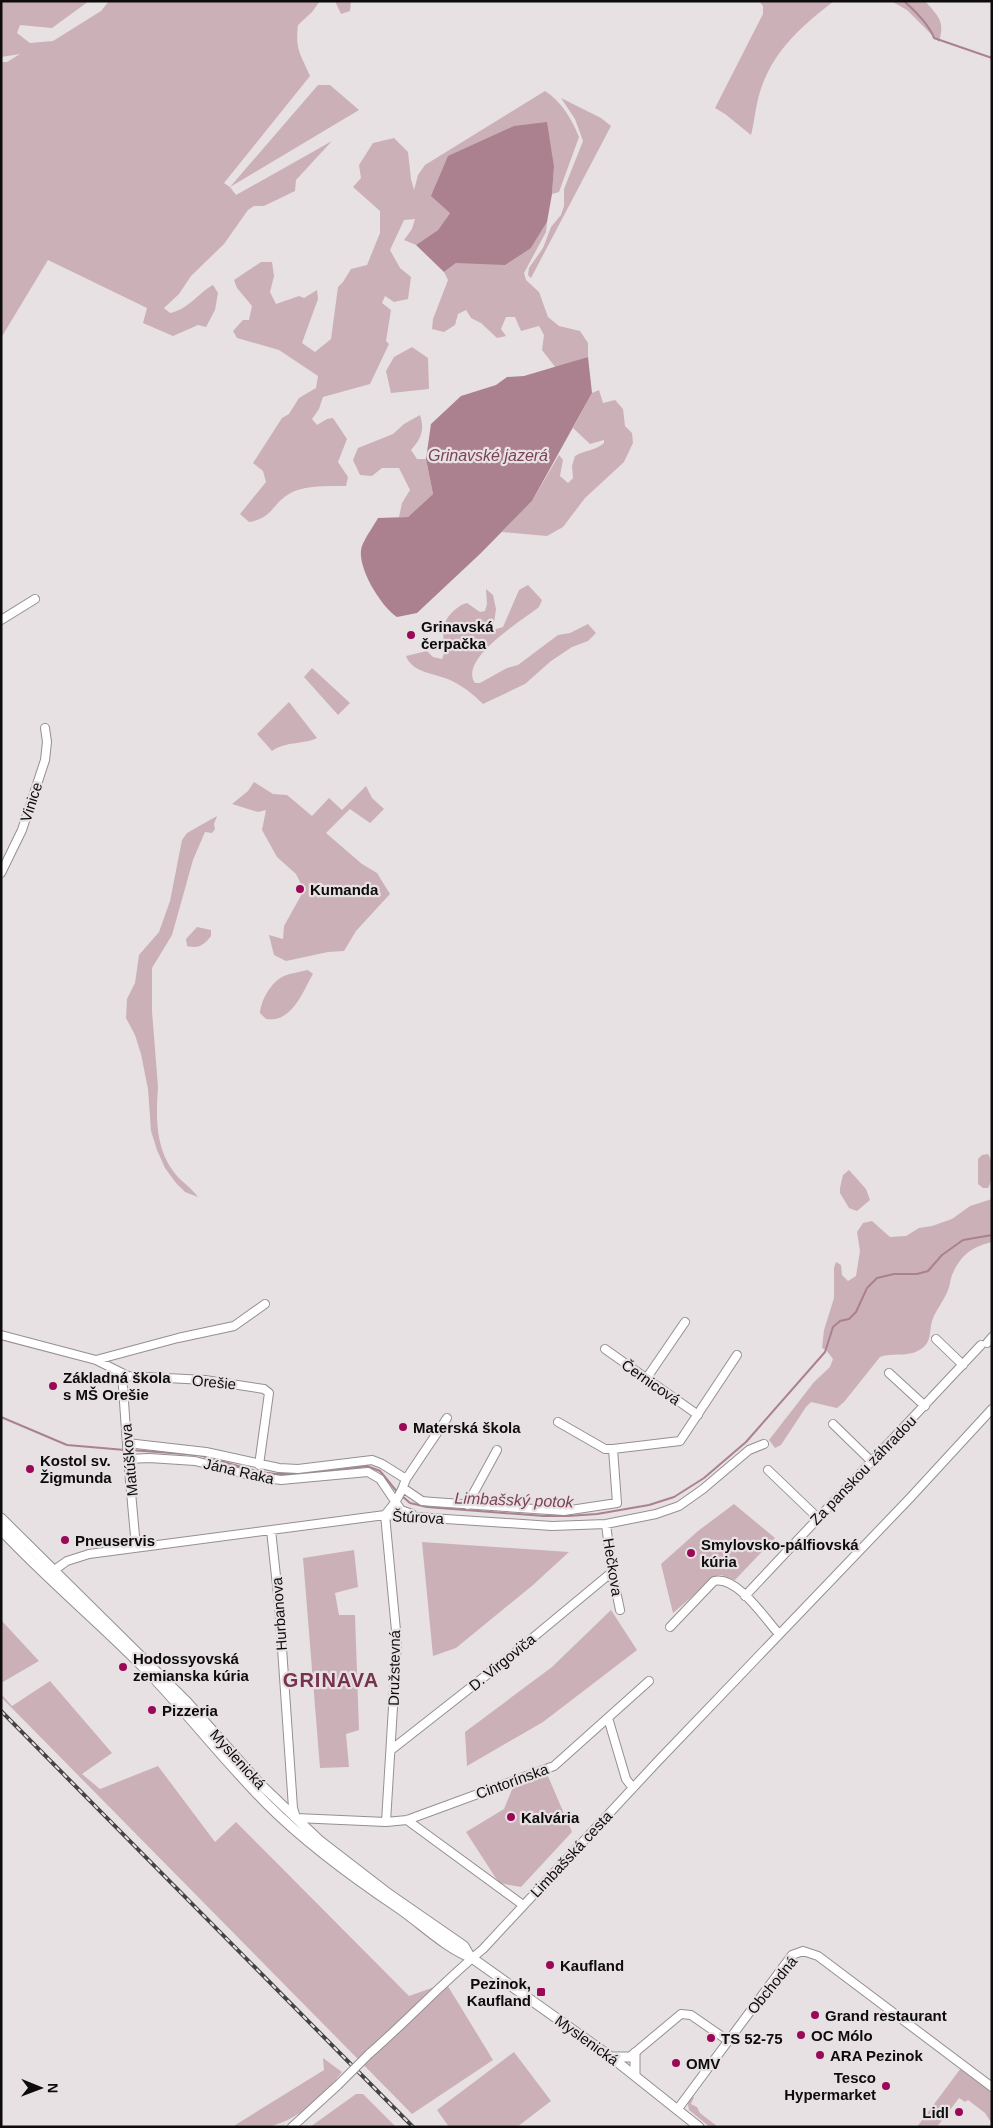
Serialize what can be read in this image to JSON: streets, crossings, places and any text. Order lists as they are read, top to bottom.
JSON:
{
  "streets": {
    "main road": ["Myslenická"],
    "street": [
      "Vinice",
      "Orešie",
      "Černicová",
      "Matúškova",
      "Za panskou záhradou",
      "Jána Raka",
      "Štúrova",
      "Hečkova",
      "Hurbanova",
      "D. Virgoviča",
      "Družstevná",
      "Cintorínska",
      "Limbašská cesta",
      "Obchodná"
    ]
  },
  "crossings": [
    ["Orešie", "Matúškova"],
    ["Matúškova", "Jána Raka"],
    ["Matúškova", "Štúrova"],
    ["Jána Raka", "Štúrova"],
    ["Štúrova", "Hečkova"],
    ["Štúrova", "Hurbanova"],
    ["Štúrova", "Družstevná"],
    ["Štúrova", "Myslenická"],
    ["Hečkova", "D. Virgoviča"],
    ["Hurbanova", "Myslenická"],
    ["Hurbanova", "Cintorínska"],
    ["D. Virgoviča", "Družstevná"],
    ["Družstevná", "Cintorínska"],
    ["Myslenická", "Cintorínska"],
    ["Myslenická", "Limbašská cesta"],
    ["Myslenická", "Obchodná"]
  ],
  "districts": ["GRINAVA"],
  "water": ["Grinavské jazerá", "Limbašský potok"],
  "places": {
    "other": [
      "Grinavská čerpačka",
      "Kumanda",
      "Základná škola s MŠ Orešie",
      "Materská škola",
      "Kostol sv. Žigmunda",
      "Pneuservis",
      "Smylovsko-pálfiovská kúria",
      "Hodossyovská zemianska kúria",
      "Pizzeria",
      "Kalvária",
      "Kaufland",
      "Grand restaurant",
      "OC Mólo",
      "TS 52-75",
      "ARA Pezinok",
      "OMV",
      "Tesco Hypermarket",
      "Lidl"
    ],
    "transit": ["Pezinok, Kaufland"]
  },
  "north": "right"
}
